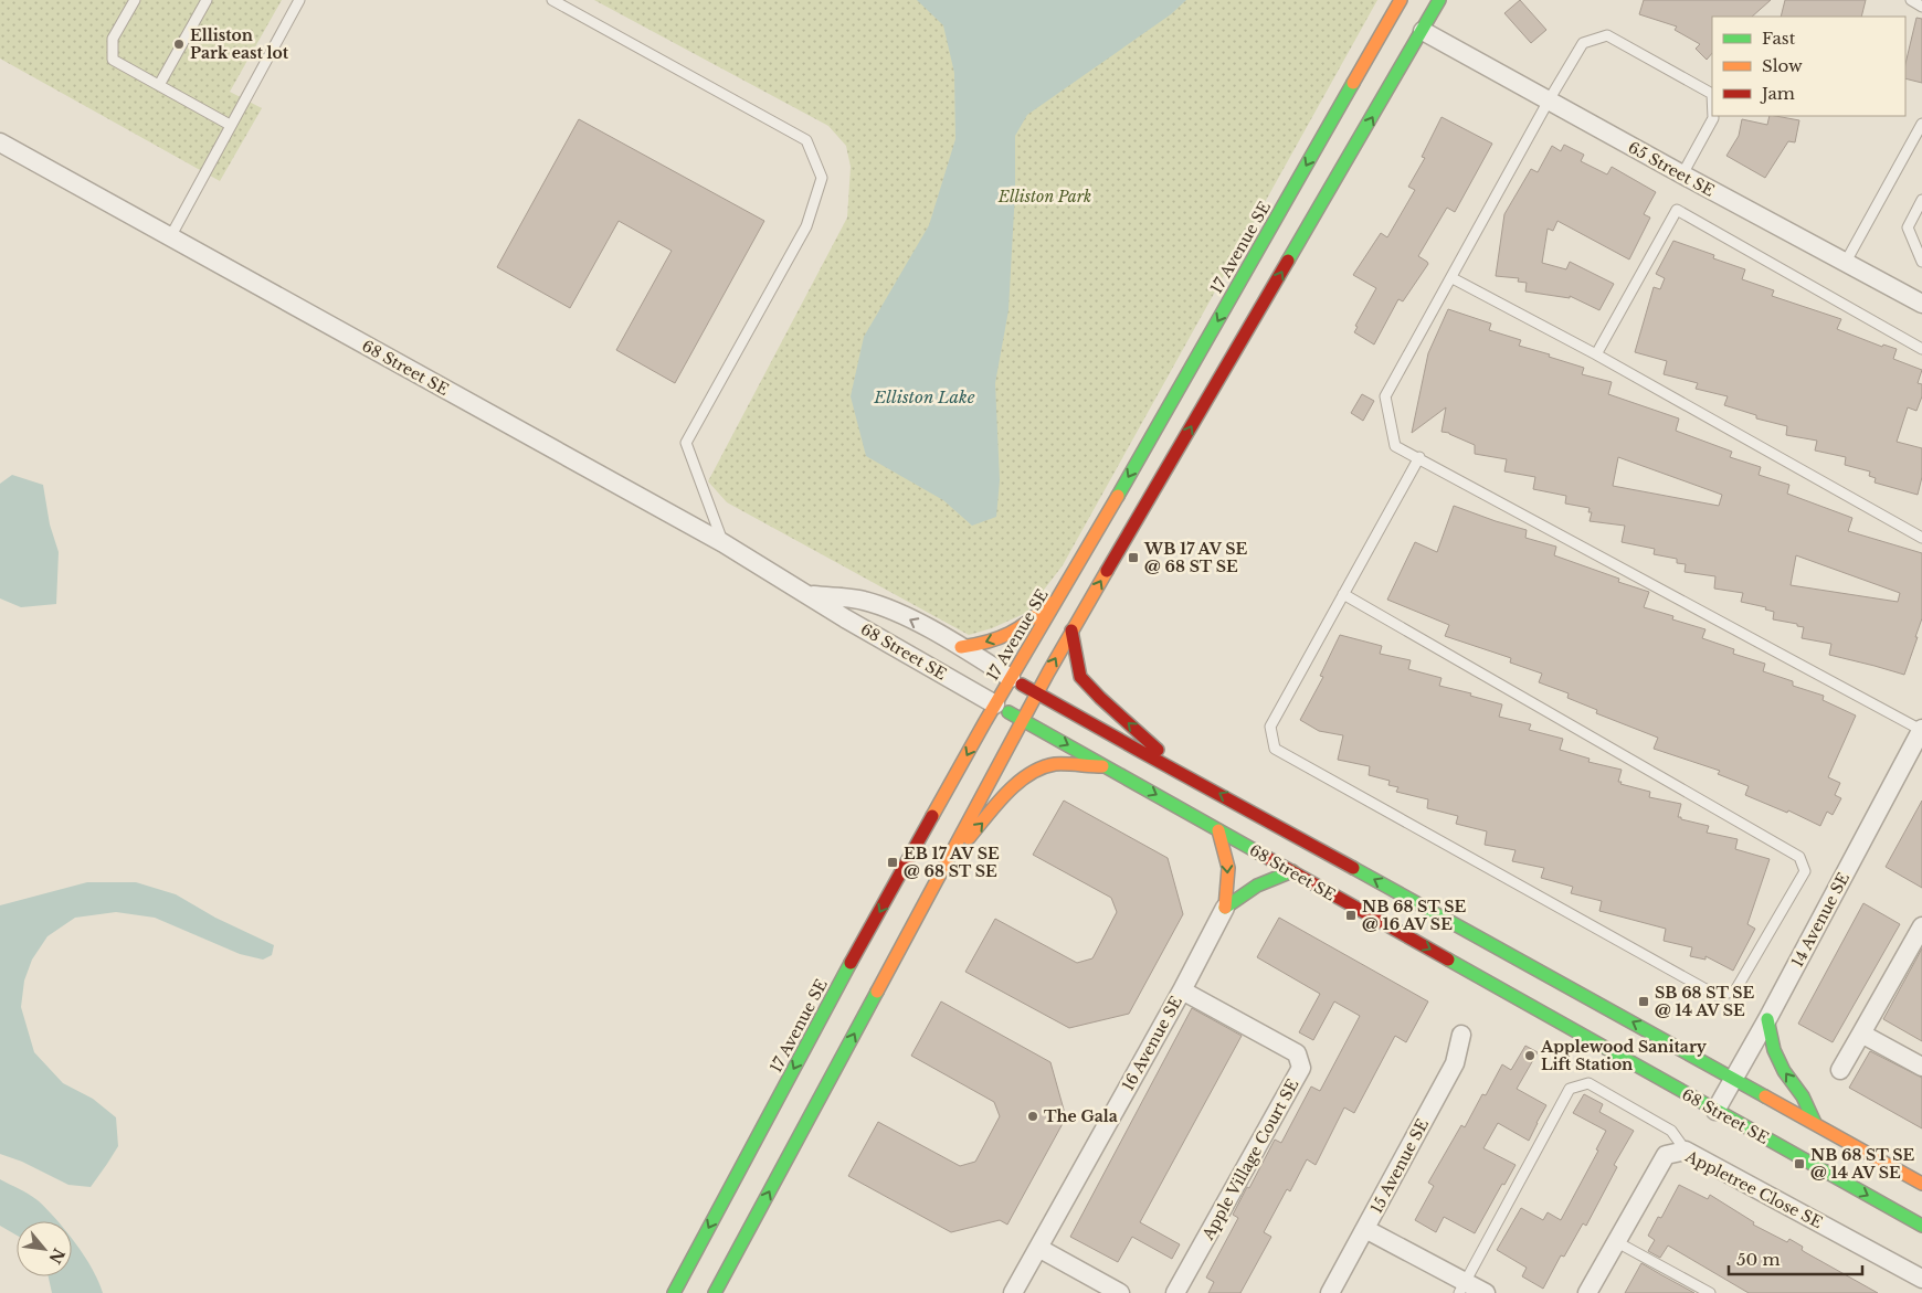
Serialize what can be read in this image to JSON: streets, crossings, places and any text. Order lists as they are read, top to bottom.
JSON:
{
  "streets": {
    "main road": ["17 Avenue SE", "68 Street SE"],
    "street": [
      "65 Street SE",
      "14 Avenue SE",
      "16 Avenue SE",
      "Apple Village Court SE",
      "15 Avenue SE",
      "Appletree Close SE"
    ]
  },
  "crossings": [
    ["65 Street SE", "17 Avenue SE"],
    ["17 Avenue SE", "68 Street SE"],
    ["68 Street SE", "14 Avenue SE"],
    ["16 Avenue SE", "Apple Village Court SE"]
  ],
  "water": ["Elliston Lake"],
  "parks": ["Elliston Park"],
  "places": {
    "other": ["Elliston Park east lot", "Applewood Sanitary Lift Station", "The Gala"],
    "transit": [
      "WB 17 AV SE @ 68 ST SE",
      "EB 17 AV SE @ 68 ST SE",
      "NB 68 ST SE @ 16 AV SE",
      "SB 68 ST SE @ 14 AV SE",
      "NB 68 ST SE @ 14 AV SE"
    ]
  },
  "legend": ["Fast", "Slow", "Jam"],
  "scale_bar": "50 m",
  "north": "bottom right"
}
